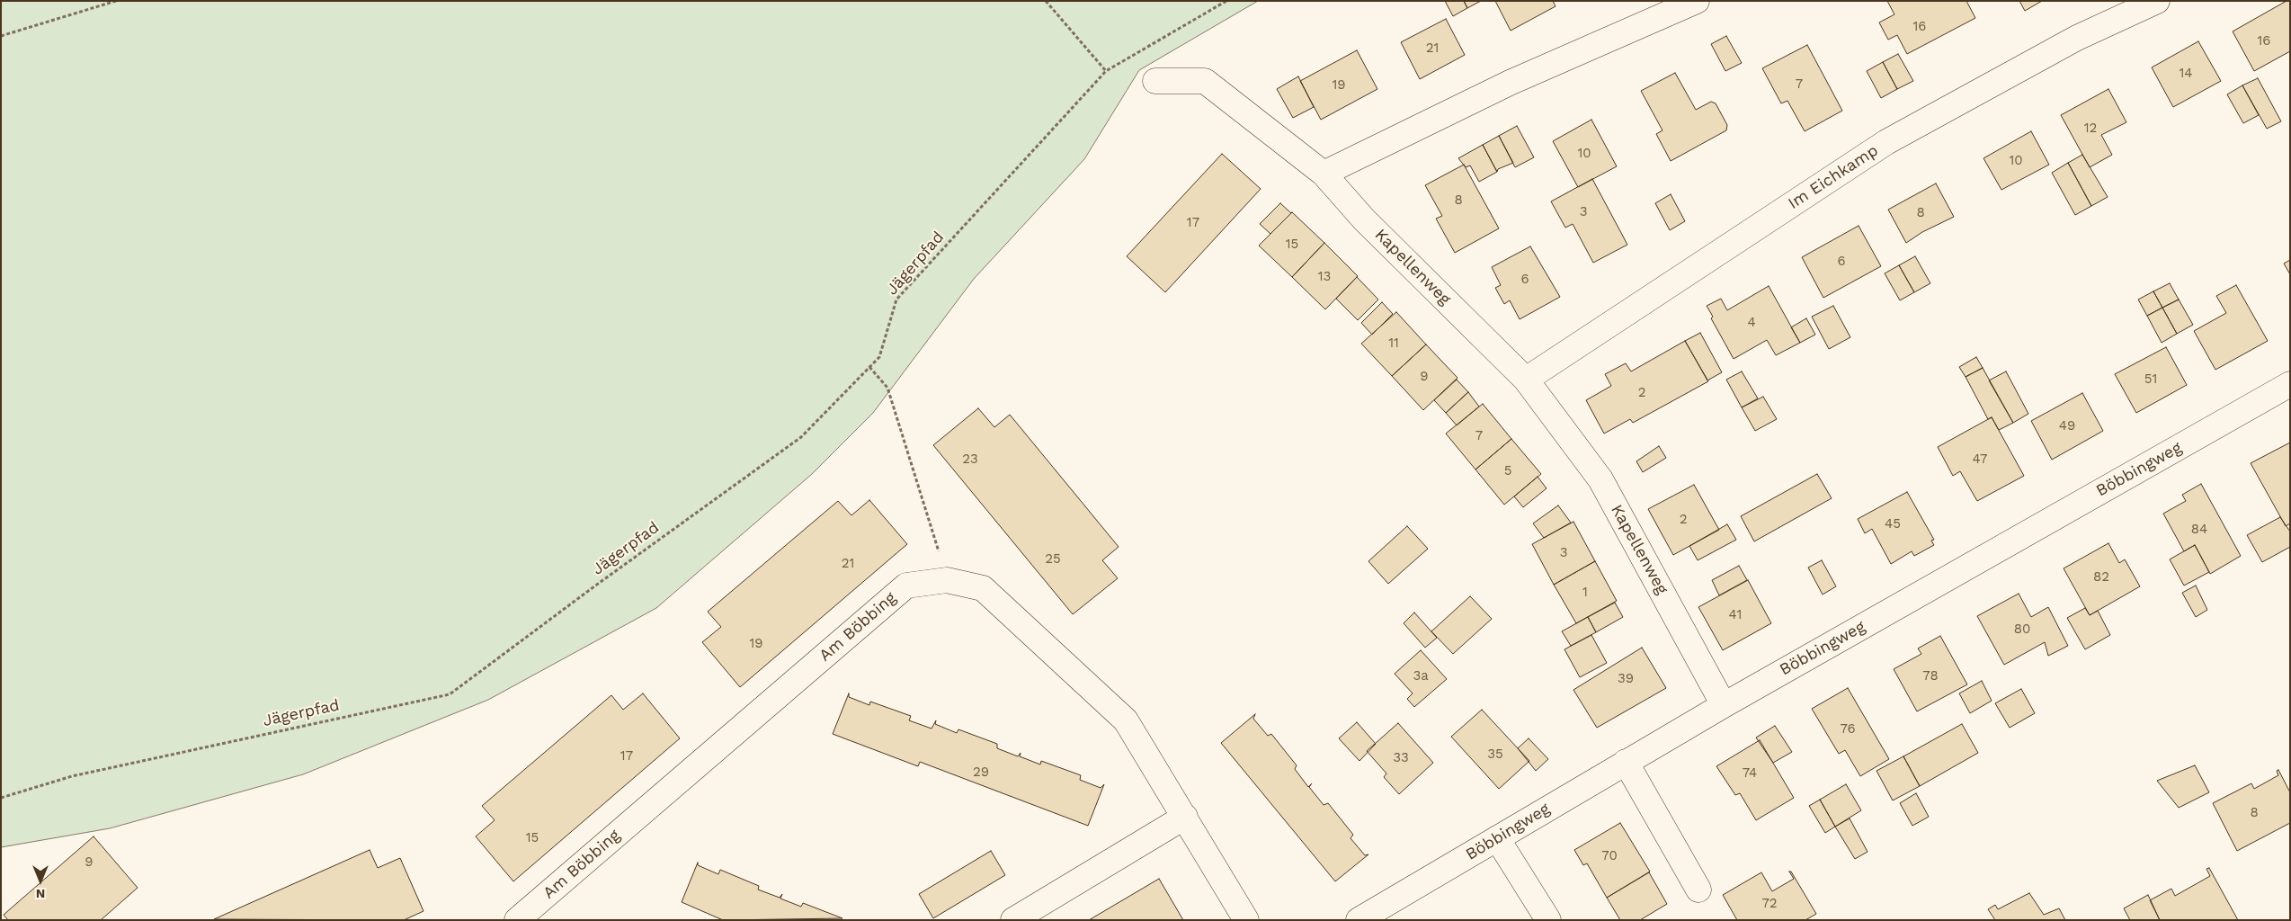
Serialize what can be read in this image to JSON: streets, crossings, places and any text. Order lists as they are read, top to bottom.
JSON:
{
  "streets": {
    "street": [
      "Im Eichkamp",
      "Kapellenweg",
      "Böbbingweg",
      "Am Böbbing"
    ],
    "path": ["Jägerpfad"]
  },
  "crossings": [
    ["Im Eichkamp", "Kapellenweg"],
    ["Kapellenweg", "Böbbingweg"]
  ],
  "house_numbers": [
    "16",
    "16",
    "21",
    "14",
    "7",
    "19",
    "12",
    "10",
    "10",
    "8",
    "3",
    "8",
    "17",
    "15",
    "6",
    "13",
    "6",
    "4",
    "11",
    "9",
    "51",
    "2",
    "49",
    "7",
    "23",
    "47",
    "5",
    "2",
    "45",
    "84",
    "3",
    "25",
    "21",
    "82",
    "1",
    "41",
    "80",
    "19",
    "3a",
    "78",
    "39",
    "76",
    "35",
    "17",
    "33",
    "29",
    "74",
    "8",
    "15",
    "70",
    "9",
    "72"
  ],
  "north": "bottom"
}
